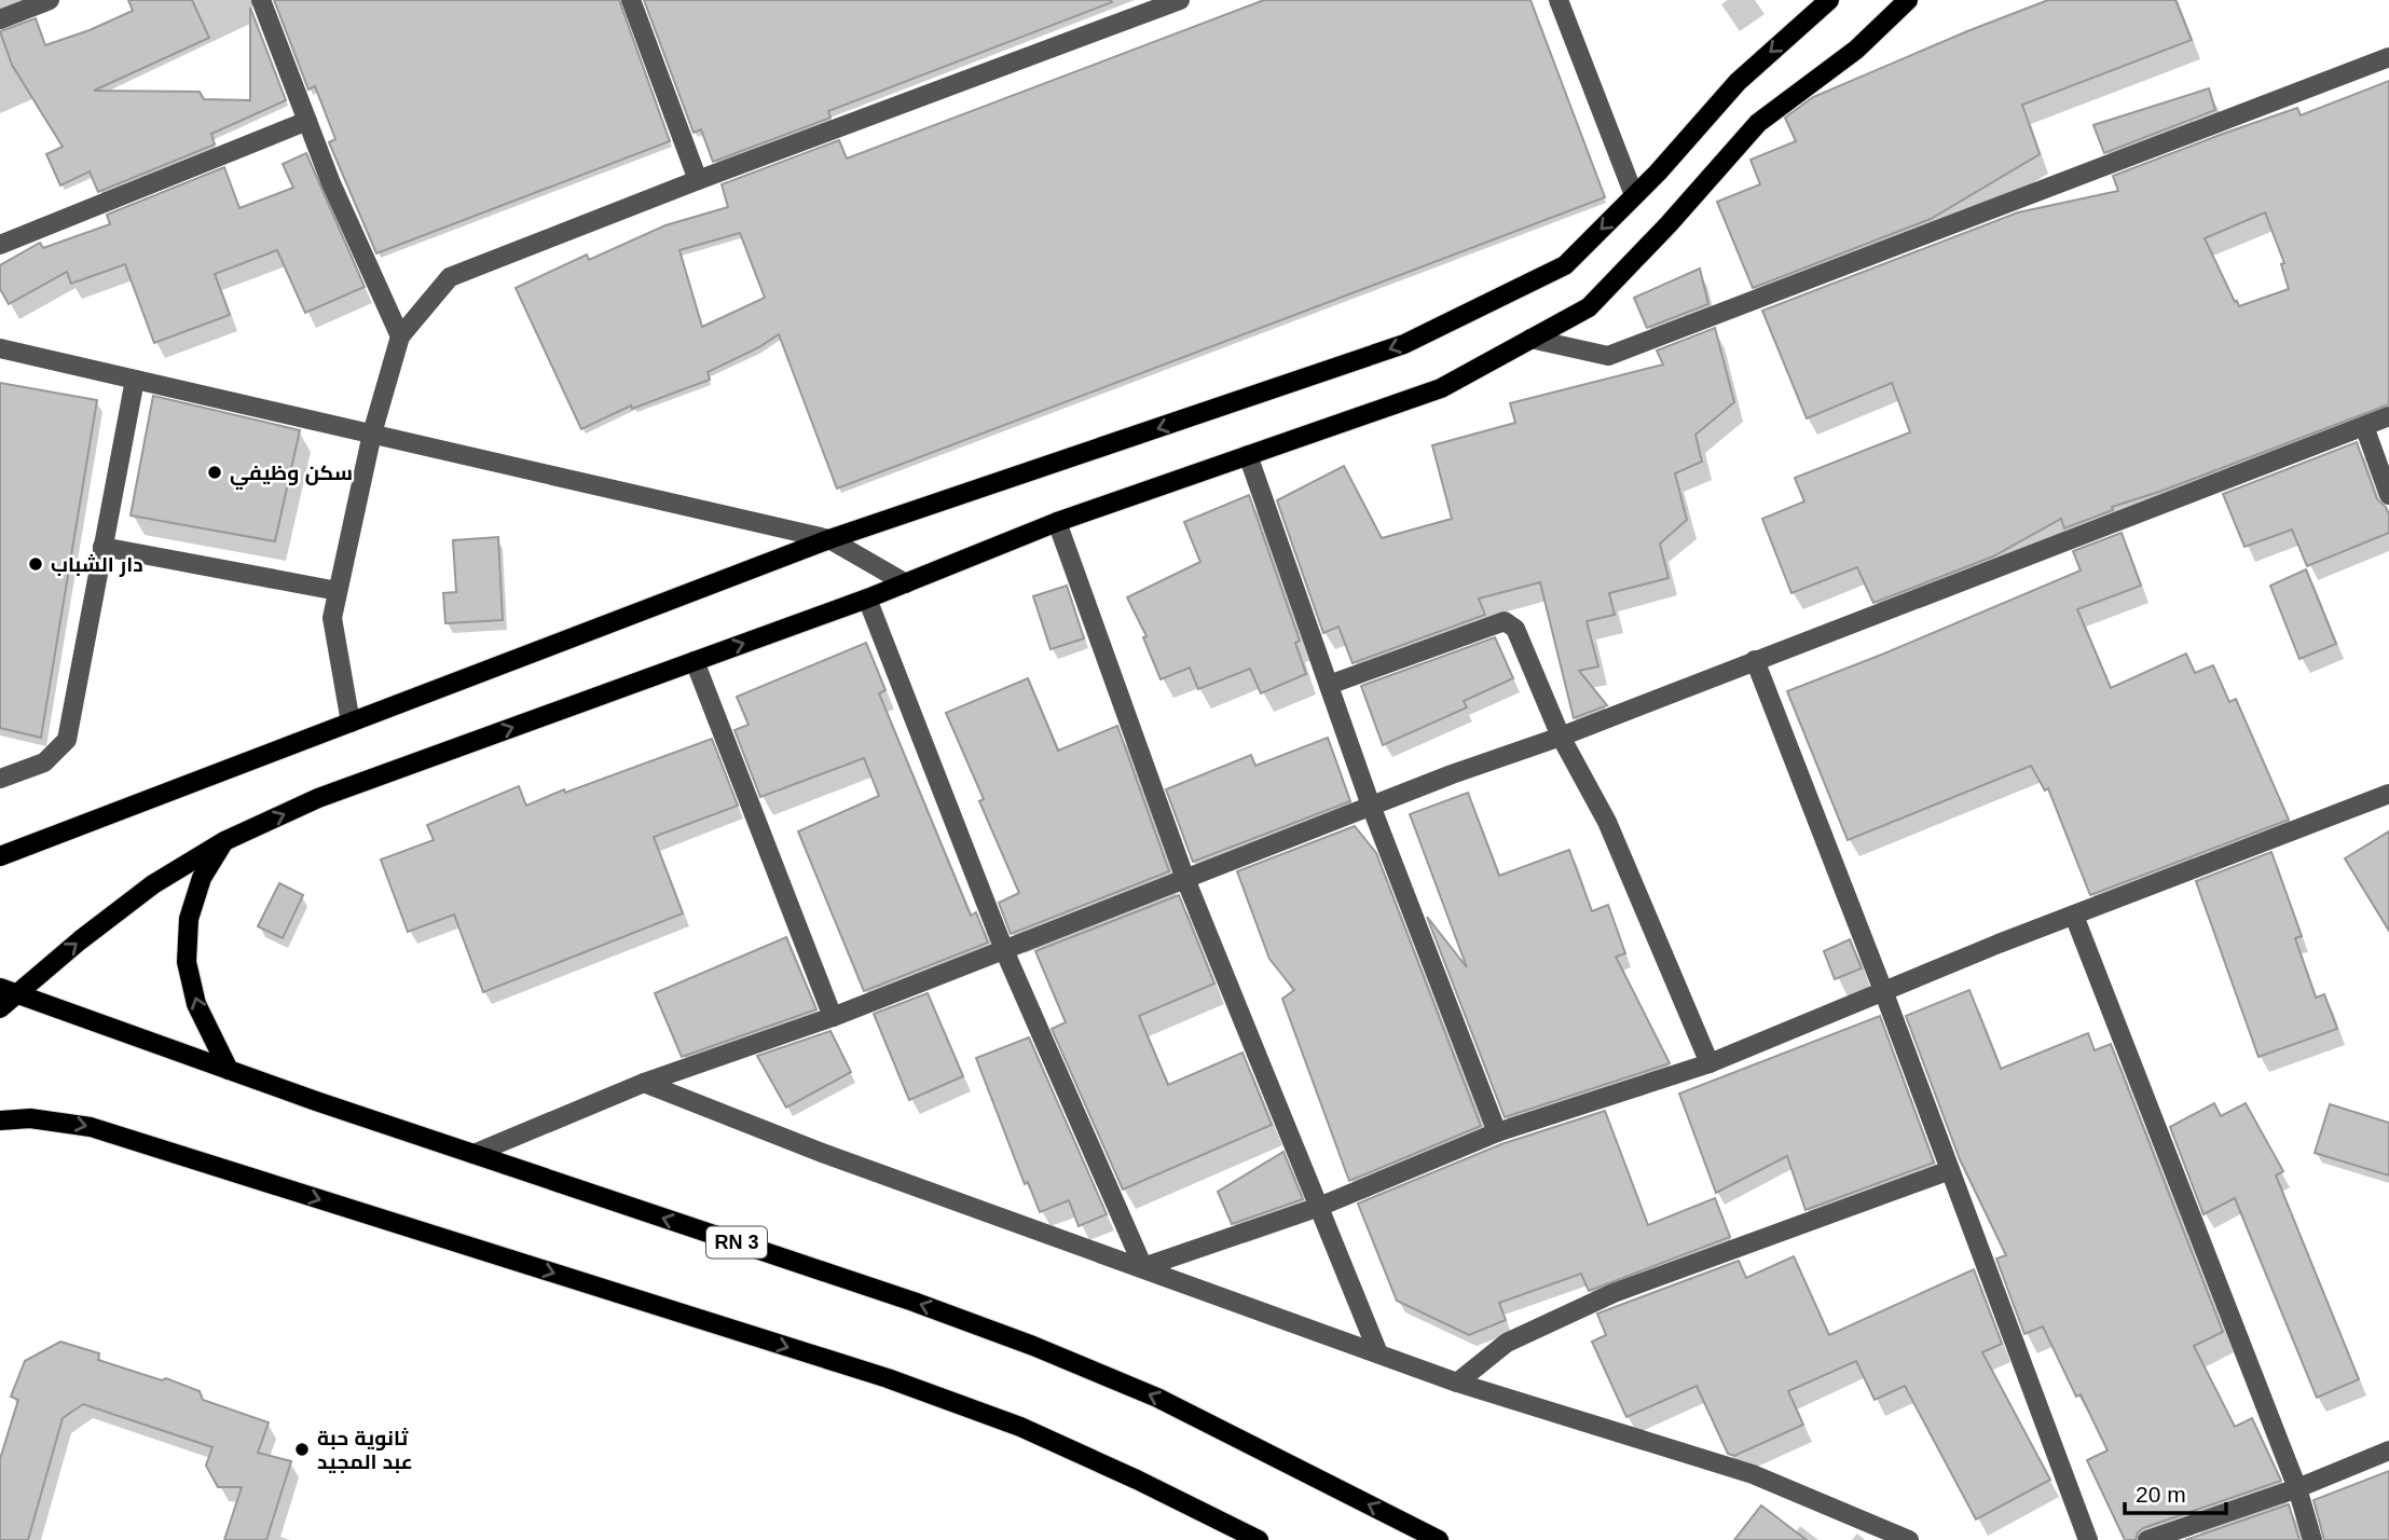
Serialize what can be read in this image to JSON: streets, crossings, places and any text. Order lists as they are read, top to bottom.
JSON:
{
  "streets": {
    "main road": ["RN 3"]
  },
  "places": ["سكن وظيفي", "دار الشباب", "ثانوية حبة عبد المجيد"],
  "scale_bar": "20 m"
}
